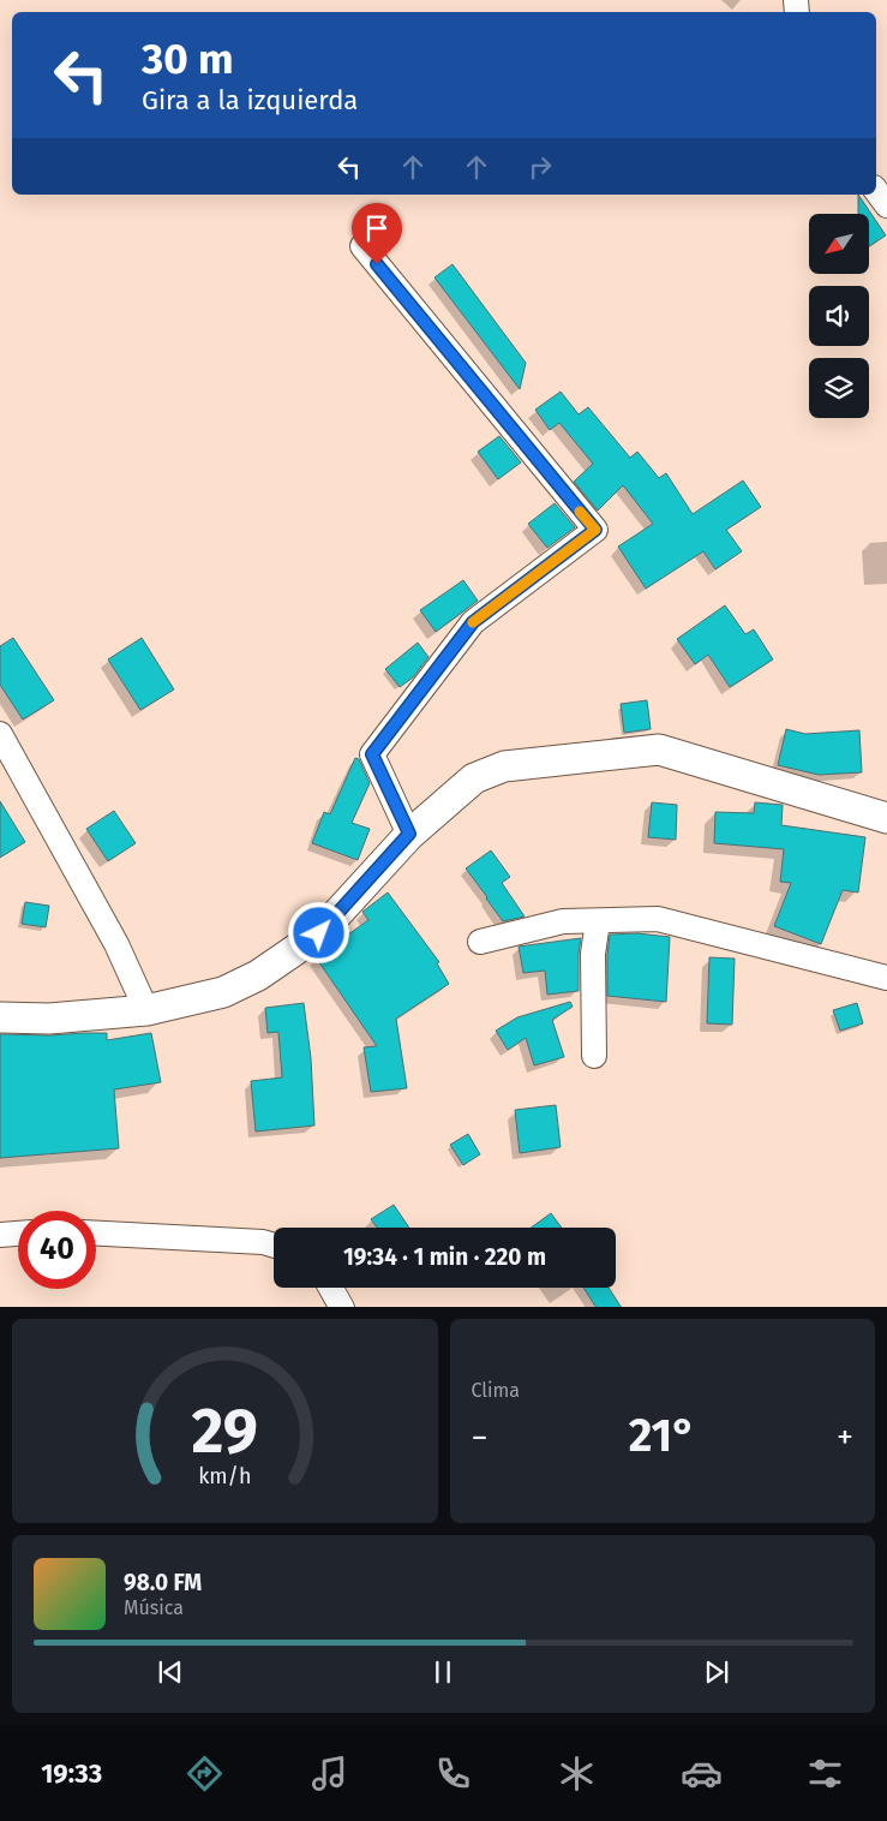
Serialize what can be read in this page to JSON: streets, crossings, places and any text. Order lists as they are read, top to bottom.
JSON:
{
  "north": "bottom left",
  "page": {
    "turn": ["30 m", "Gira a la izquierda"],
    "limit": "40",
    "trip": "19:34 · 1 min · 220 m",
    "tile": "Clima",
    "heat": ["−", "21°", "+"],
    "song": ["98.0 FM", "Música"],
    "tabs": "19:33",
    "gauge": ["29", "km/h"]
  }
}
